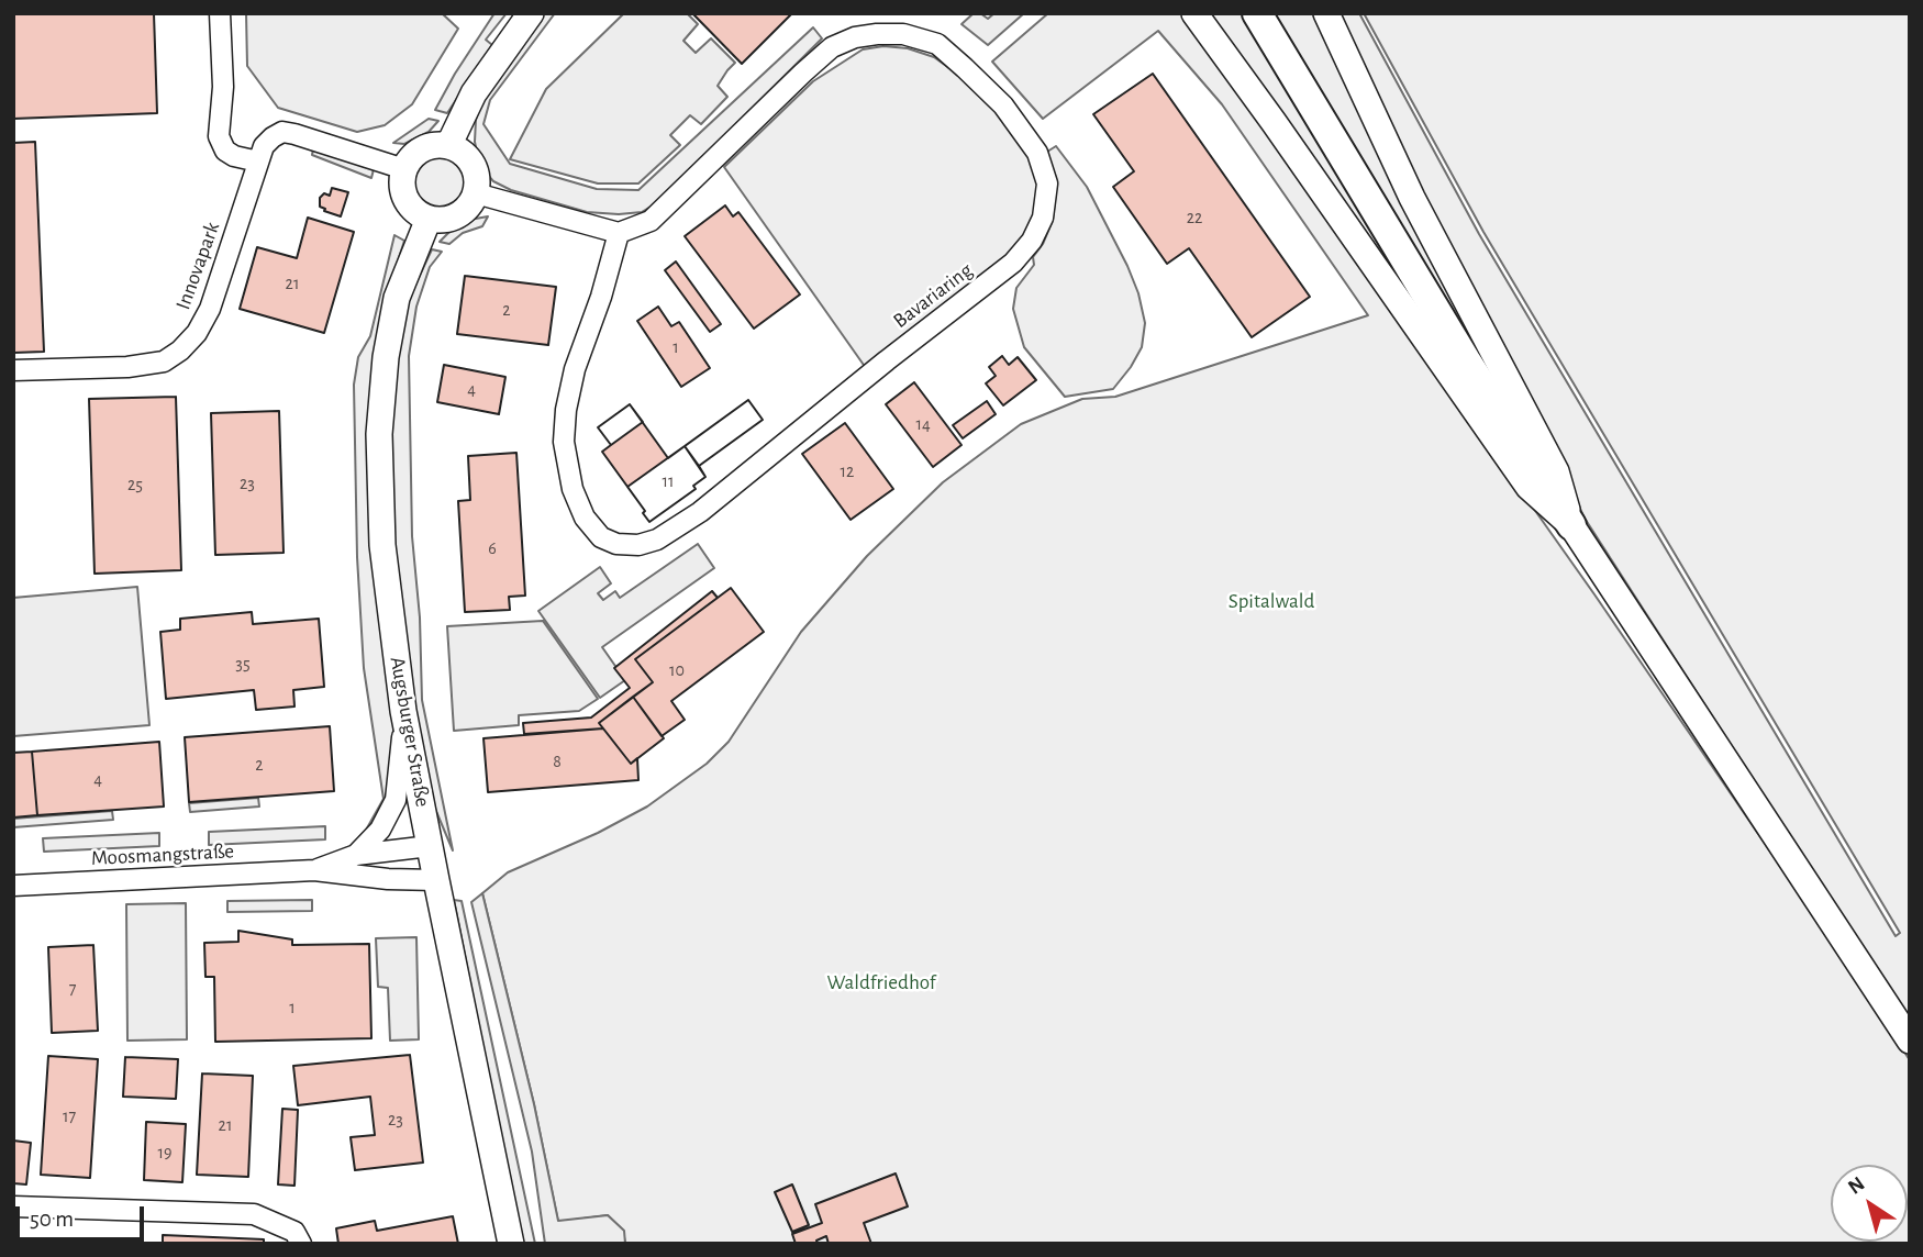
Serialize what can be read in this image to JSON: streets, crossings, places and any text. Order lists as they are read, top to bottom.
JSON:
{
  "streets": {
    "main road": ["Augsburger Straße"],
    "street": ["Innovapark", "Bavariaring", "Moosmangstraße"]
  },
  "crossings": [
    ["Innovapark", "Augsburger Straße"],
    ["Augsburger Straße", "Moosmangstraße"]
  ],
  "parks": ["Spitalwald", "Waldfriedhof"],
  "house_numbers": [
    "22",
    "21",
    "2",
    "1",
    "4",
    "14",
    "12",
    "11",
    "23",
    "25",
    "6",
    "35",
    "10",
    "8",
    "2",
    "4",
    "7",
    "1",
    "17",
    "23",
    "21",
    "19"
  ],
  "scale_bar": "50 m",
  "north": "top left"
}
